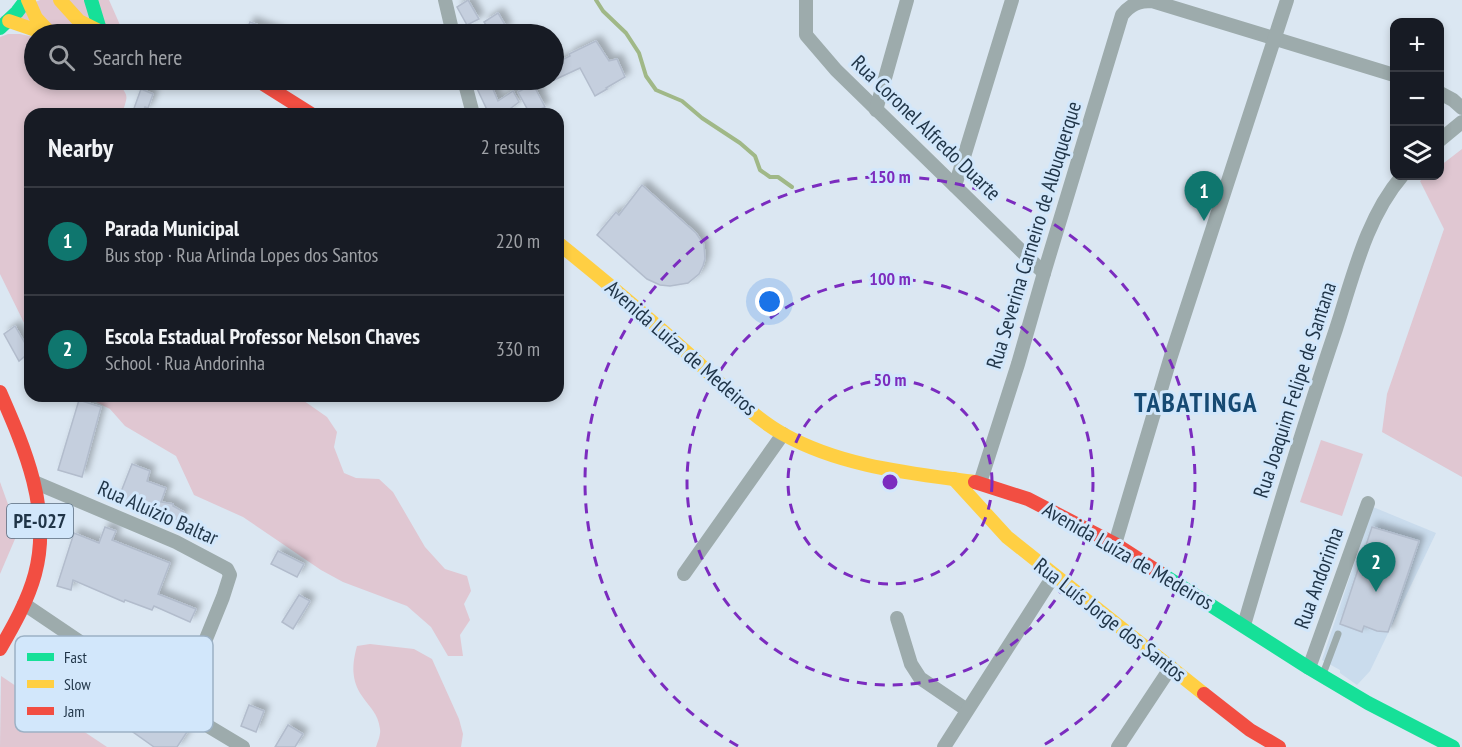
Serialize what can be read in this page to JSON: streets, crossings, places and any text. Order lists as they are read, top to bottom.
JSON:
{
  "streets": {
    "street": [
      "Rua Coronel Alfredo Duarte",
      "Rua Severina Carneiro de Albuquerque",
      "Avenida Luíza de Medeiros",
      "Rua Joaquim Felipe de Santana",
      "Rua Aluízio Baltar",
      "PE-027",
      "Rua Andorinha",
      "Rua Luís Jorge dos Santos"
    ]
  },
  "crossings": [
    ["Rua Coronel Alfredo Duarte", "Rua Severina Carneiro de Albuquerque"],
    ["Rua Severina Carneiro de Albuquerque", "Avenida Luíza de Medeiros"],
    ["Avenida Luíza de Medeiros", "Rua Joaquim Felipe de Santana"],
    ["Avenida Luíza de Medeiros", "Rua Andorinha"],
    ["Avenida Luíza de Medeiros", "Rua Luís Jorge dos Santos"],
    ["Rua Aluízio Baltar", "PE-027"]
  ],
  "districts": ["TABATINGA"],
  "legend": ["Fast", "Slow", "Jam"],
  "page": {
    "map_buttons": ["+", "−"],
    "search": "Search here",
    "heading": ["Nearby", "2 results"],
    "pins": ["1", "2"],
    "list": [
      {
        "mark": "1",
        "name": "Parada Municipal",
        "note": "Bus stop · Rua Arlinda Lopes dos Santos",
        "value": "220 m"
      },
      {
        "mark": "2",
        "name": "Escola Estadual Professor Nelson Chaves",
        "note": "School · Rua Andorinha",
        "value": "330 m"
      }
    ]
  },
  "rings": ["150 m", "100 m", "50 m"]
}
